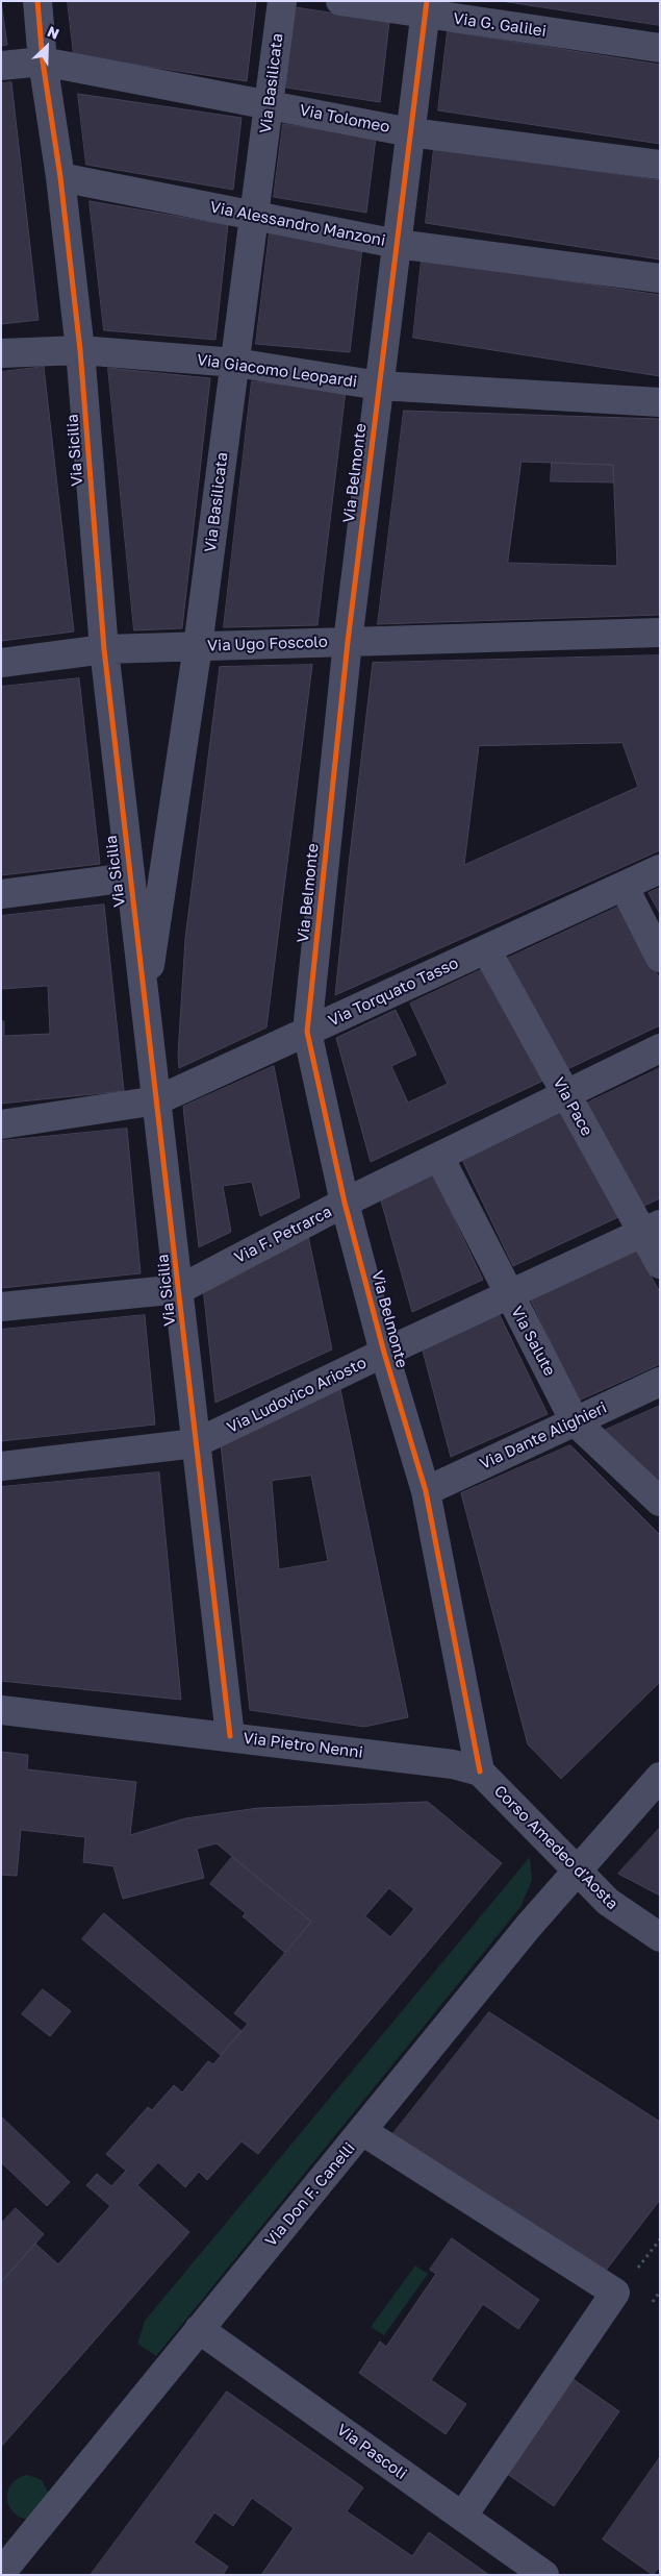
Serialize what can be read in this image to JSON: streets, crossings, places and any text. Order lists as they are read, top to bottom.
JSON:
{
  "streets": {
    "street": [
      "Via G. Galilei",
      "Via Basilicata",
      "Via Tolomeo",
      "Via Alessandro Manzoni",
      "Via Giacomo Leopardi",
      "Via Sicilia",
      "Via Belmonte",
      "Via Ugo Foscolo",
      "Via Torquato Tasso",
      "Via Pace",
      "Via F. Petrarca",
      "Via Salute",
      "Via Ludovico Ariosto",
      "Via Dante Alighieri",
      "Via Pietro Nenni",
      "Corso Amedeo d'Aosta",
      "Via Don F. Canelli",
      "Via Pascoli"
    ]
  },
  "crossings": [
    ["Via G. Galilei", "Via Belmonte"],
    ["Via Basilicata", "Via Tolomeo"],
    ["Via Basilicata", "Via Alessandro Manzoni"],
    ["Via Basilicata", "Via Giacomo Leopardi"],
    ["Via Basilicata", "Via Sicilia"],
    ["Via Basilicata", "Via Ugo Foscolo"],
    ["Via Tolomeo", "Via Sicilia"],
    ["Via Tolomeo", "Via Belmonte"],
    ["Via Alessandro Manzoni", "Via Sicilia"],
    ["Via Alessandro Manzoni", "Via Belmonte"],
    ["Via Giacomo Leopardi", "Via Sicilia"],
    ["Via Giacomo Leopardi", "Via Belmonte"],
    ["Via Sicilia", "Via Ugo Foscolo"],
    ["Via Sicilia", "Via Torquato Tasso"],
    ["Via Sicilia", "Via F. Petrarca"],
    ["Via Sicilia", "Via Ludovico Ariosto"],
    ["Via Sicilia", "Via Pietro Nenni"],
    ["Via Belmonte", "Via Ugo Foscolo"],
    ["Via Belmonte", "Via Torquato Tasso"],
    ["Via Belmonte", "Via F. Petrarca"],
    ["Via Belmonte", "Via Ludovico Ariosto"],
    ["Via Belmonte", "Via Dante Alighieri"],
    ["Via Belmonte", "Via Pietro Nenni"],
    ["Via Belmonte", "Corso Amedeo d'Aosta"],
    ["Via Torquato Tasso", "Via Pace"],
    ["Via Pace", "Via F. Petrarca"],
    ["Via Pace", "Via Ludovico Ariosto"],
    ["Via F. Petrarca", "Via Salute"],
    ["Via Salute", "Via Ludovico Ariosto"],
    ["Via Salute", "Via Dante Alighieri"],
    ["Via Pietro Nenni", "Corso Amedeo d'Aosta"],
    ["Corso Amedeo d'Aosta", "Via Don F. Canelli"],
    ["Via Don F. Canelli", "Via Pascoli"]
  ],
  "north": "top right"
}
